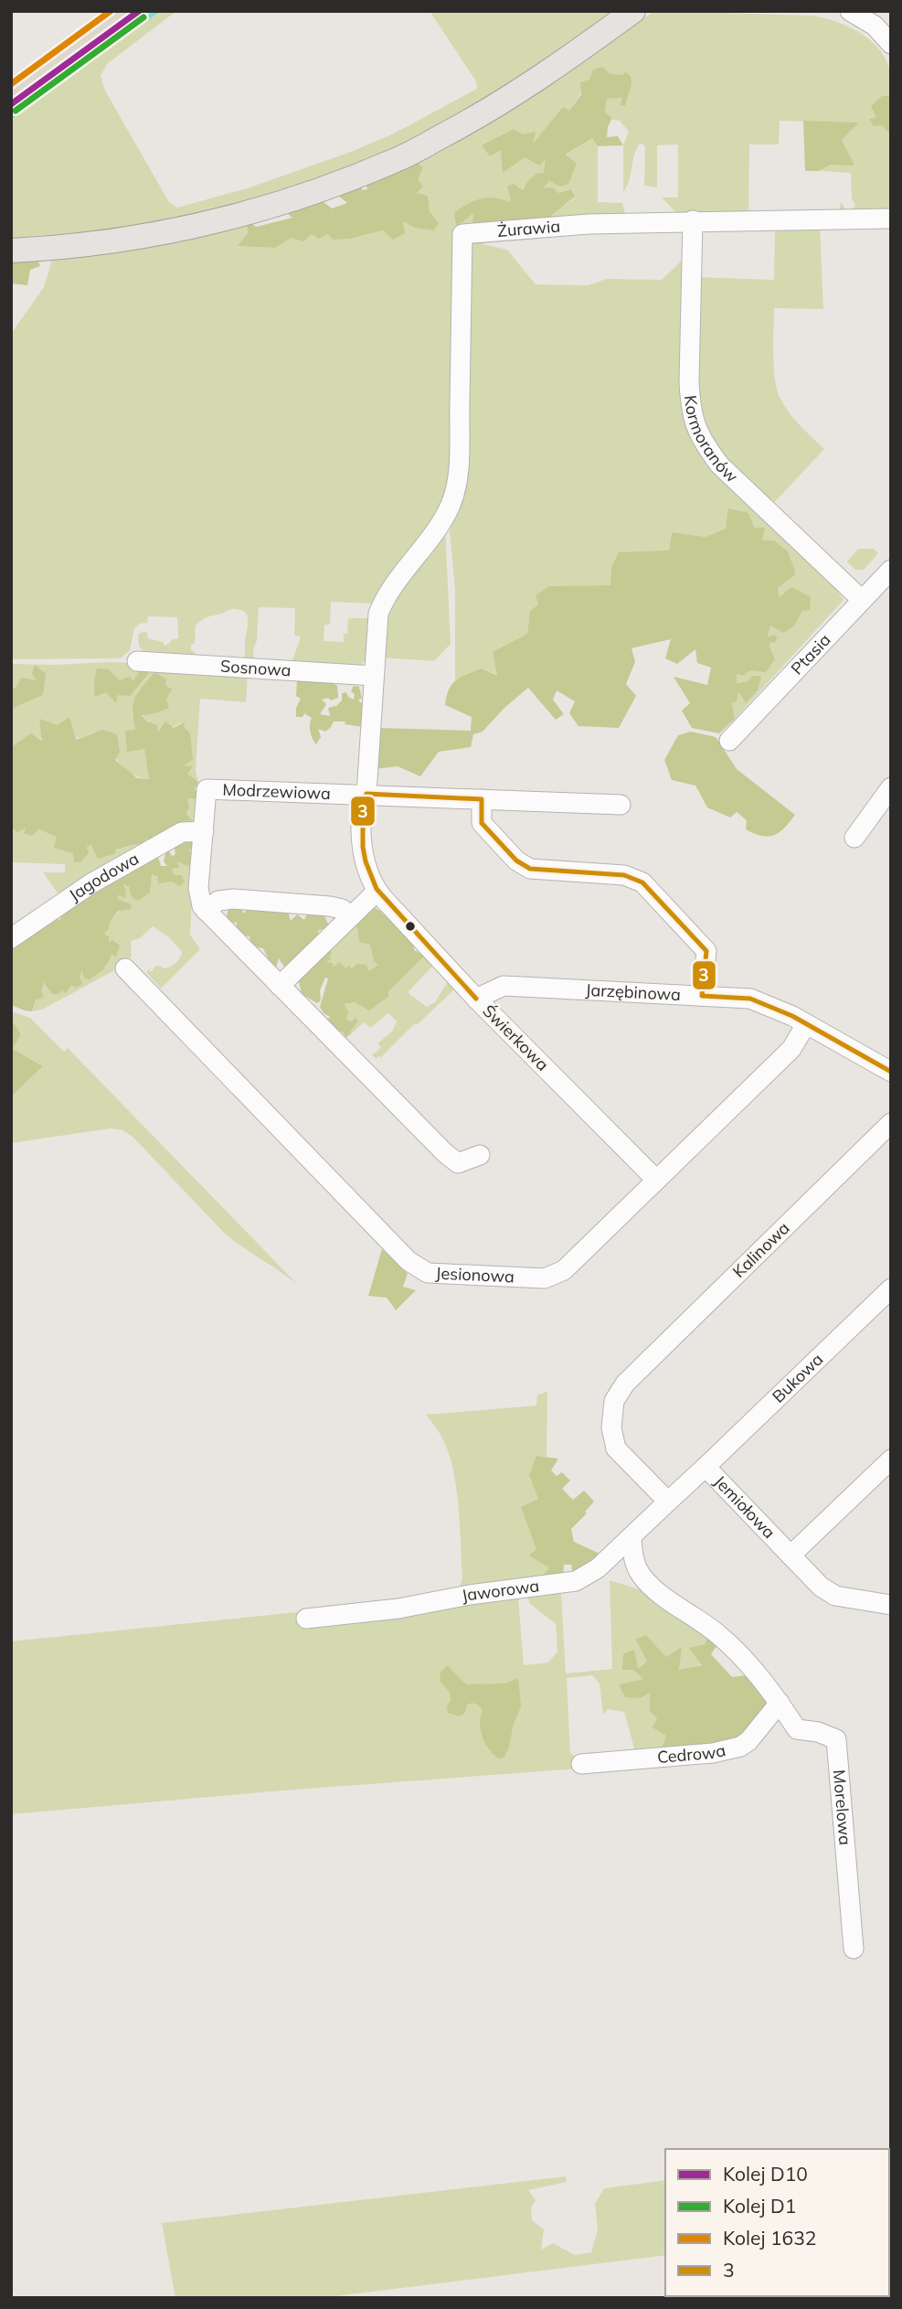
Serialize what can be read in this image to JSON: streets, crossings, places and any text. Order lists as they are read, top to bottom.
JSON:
{
  "streets": {
    "street": [
      "Żurawia",
      "Kormoranów",
      "Ptasia",
      "Sosnowa",
      "Modrzewiowa",
      "Jagodowa",
      "Jarzębinowa",
      "Świerkowa",
      "Kalinowa",
      "Jesionowa",
      "Bukowa",
      "Jemiołowa",
      "Jaworowa",
      "Cedrowa",
      "Morelowa"
    ]
  },
  "crossings": [
    ["Żurawia", "Kormoranów"],
    ["Żurawia", "Świerkowa"],
    ["Kormoranów", "Ptasia"],
    ["Sosnowa", "Świerkowa"],
    ["Modrzewiowa", "Jagodowa"],
    ["Modrzewiowa", "Świerkowa"],
    ["Jarzębinowa", "Świerkowa"],
    ["Jarzębinowa", "Jesionowa"],
    ["Świerkowa", "Jesionowa"],
    ["Kalinowa", "Jemiołowa"],
    ["Kalinowa", "Jaworowa"],
    ["Bukowa", "Jemiołowa"],
    ["Jemiołowa", "Jaworowa"],
    ["Cedrowa", "Morelowa"]
  ],
  "lines": [
    "rail line D10",
    "rail line 1632",
    "rail line D1",
    "transit line 3"
  ],
  "legend": [
    "Kolej D10",
    "Kolej D1",
    "Kolej 1632",
    "3"
  ]
}
